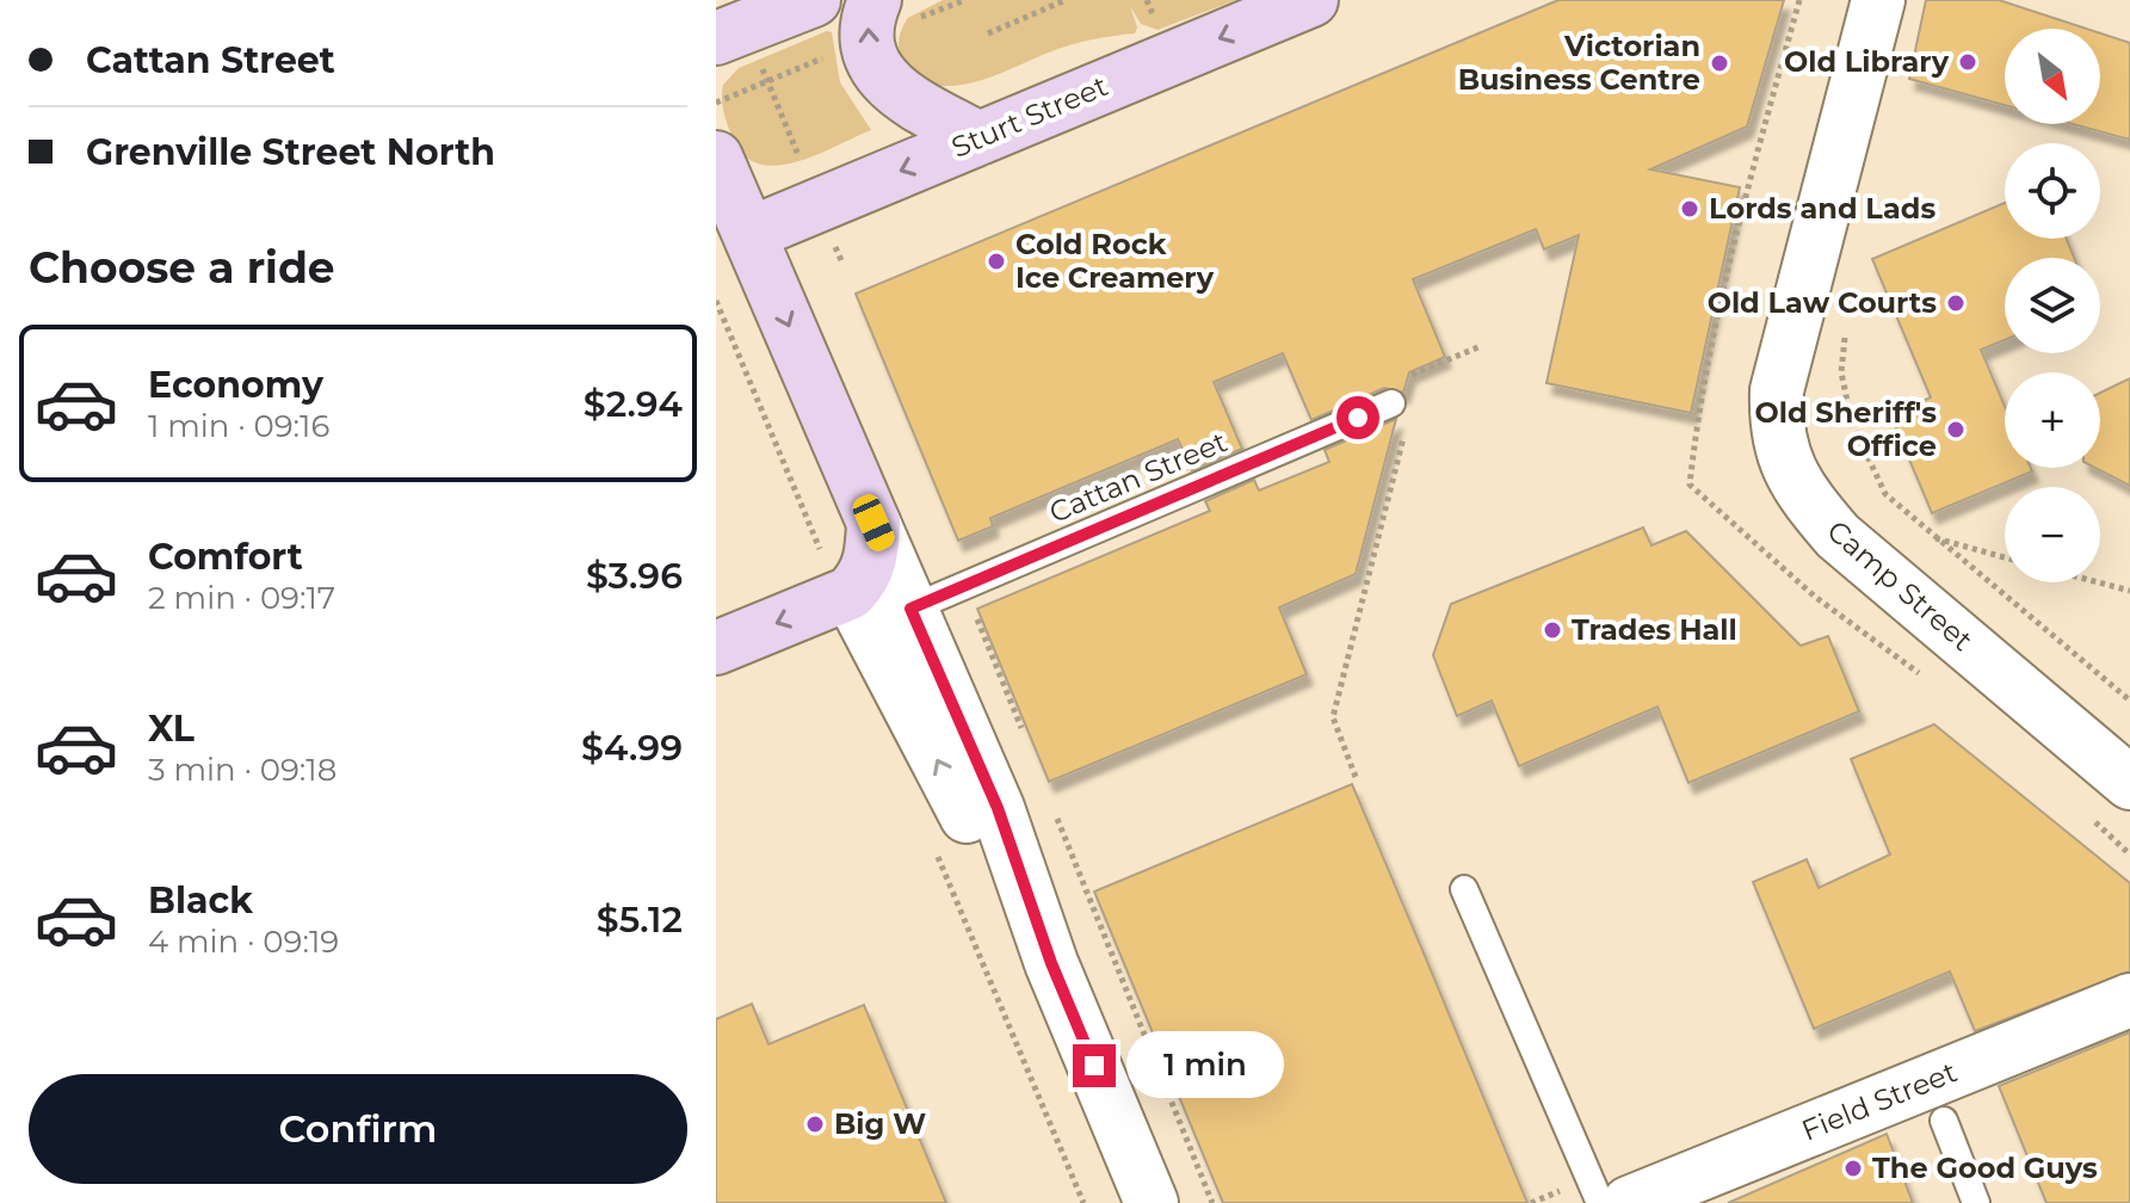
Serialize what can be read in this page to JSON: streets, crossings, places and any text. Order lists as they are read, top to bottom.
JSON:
{
  "streets": {
    "street": ["Sturt Street", "Camp Street", "Field Street"],
    "lane": ["Cattan Street"]
  },
  "one_way": ["Sturt Street"],
  "places": [
    "Old Library",
    "Victorian Business Centre",
    "Lords and Lads",
    "Cold Rock Ice Creamery",
    "Old Law Courts",
    "Old Sheriff's Office",
    "Trades Hall",
    "Big W",
    "The Good Guys"
  ],
  "north": "bottom right",
  "page": {
    "banner": ["Cattan Street", "Grenville Street North"],
    "map_buttons": ["+", "−"],
    "heading": "Choose a ride",
    "list": [
      {
        "name": "Economy",
        "note": "1 min · 09:16",
        "value": "$2.94"
      },
      {
        "name": "Comfort",
        "note": "2 min · 09:17",
        "value": "$3.96"
      },
      {
        "name": "XL",
        "note": "3 min · 09:18",
        "value": "$4.99"
      },
      {
        "name": "Black",
        "note": "4 min · 09:19",
        "value": "$5.12"
      }
    ],
    "bubble": "1 min",
    "buttons": "Confirm"
  }
}
